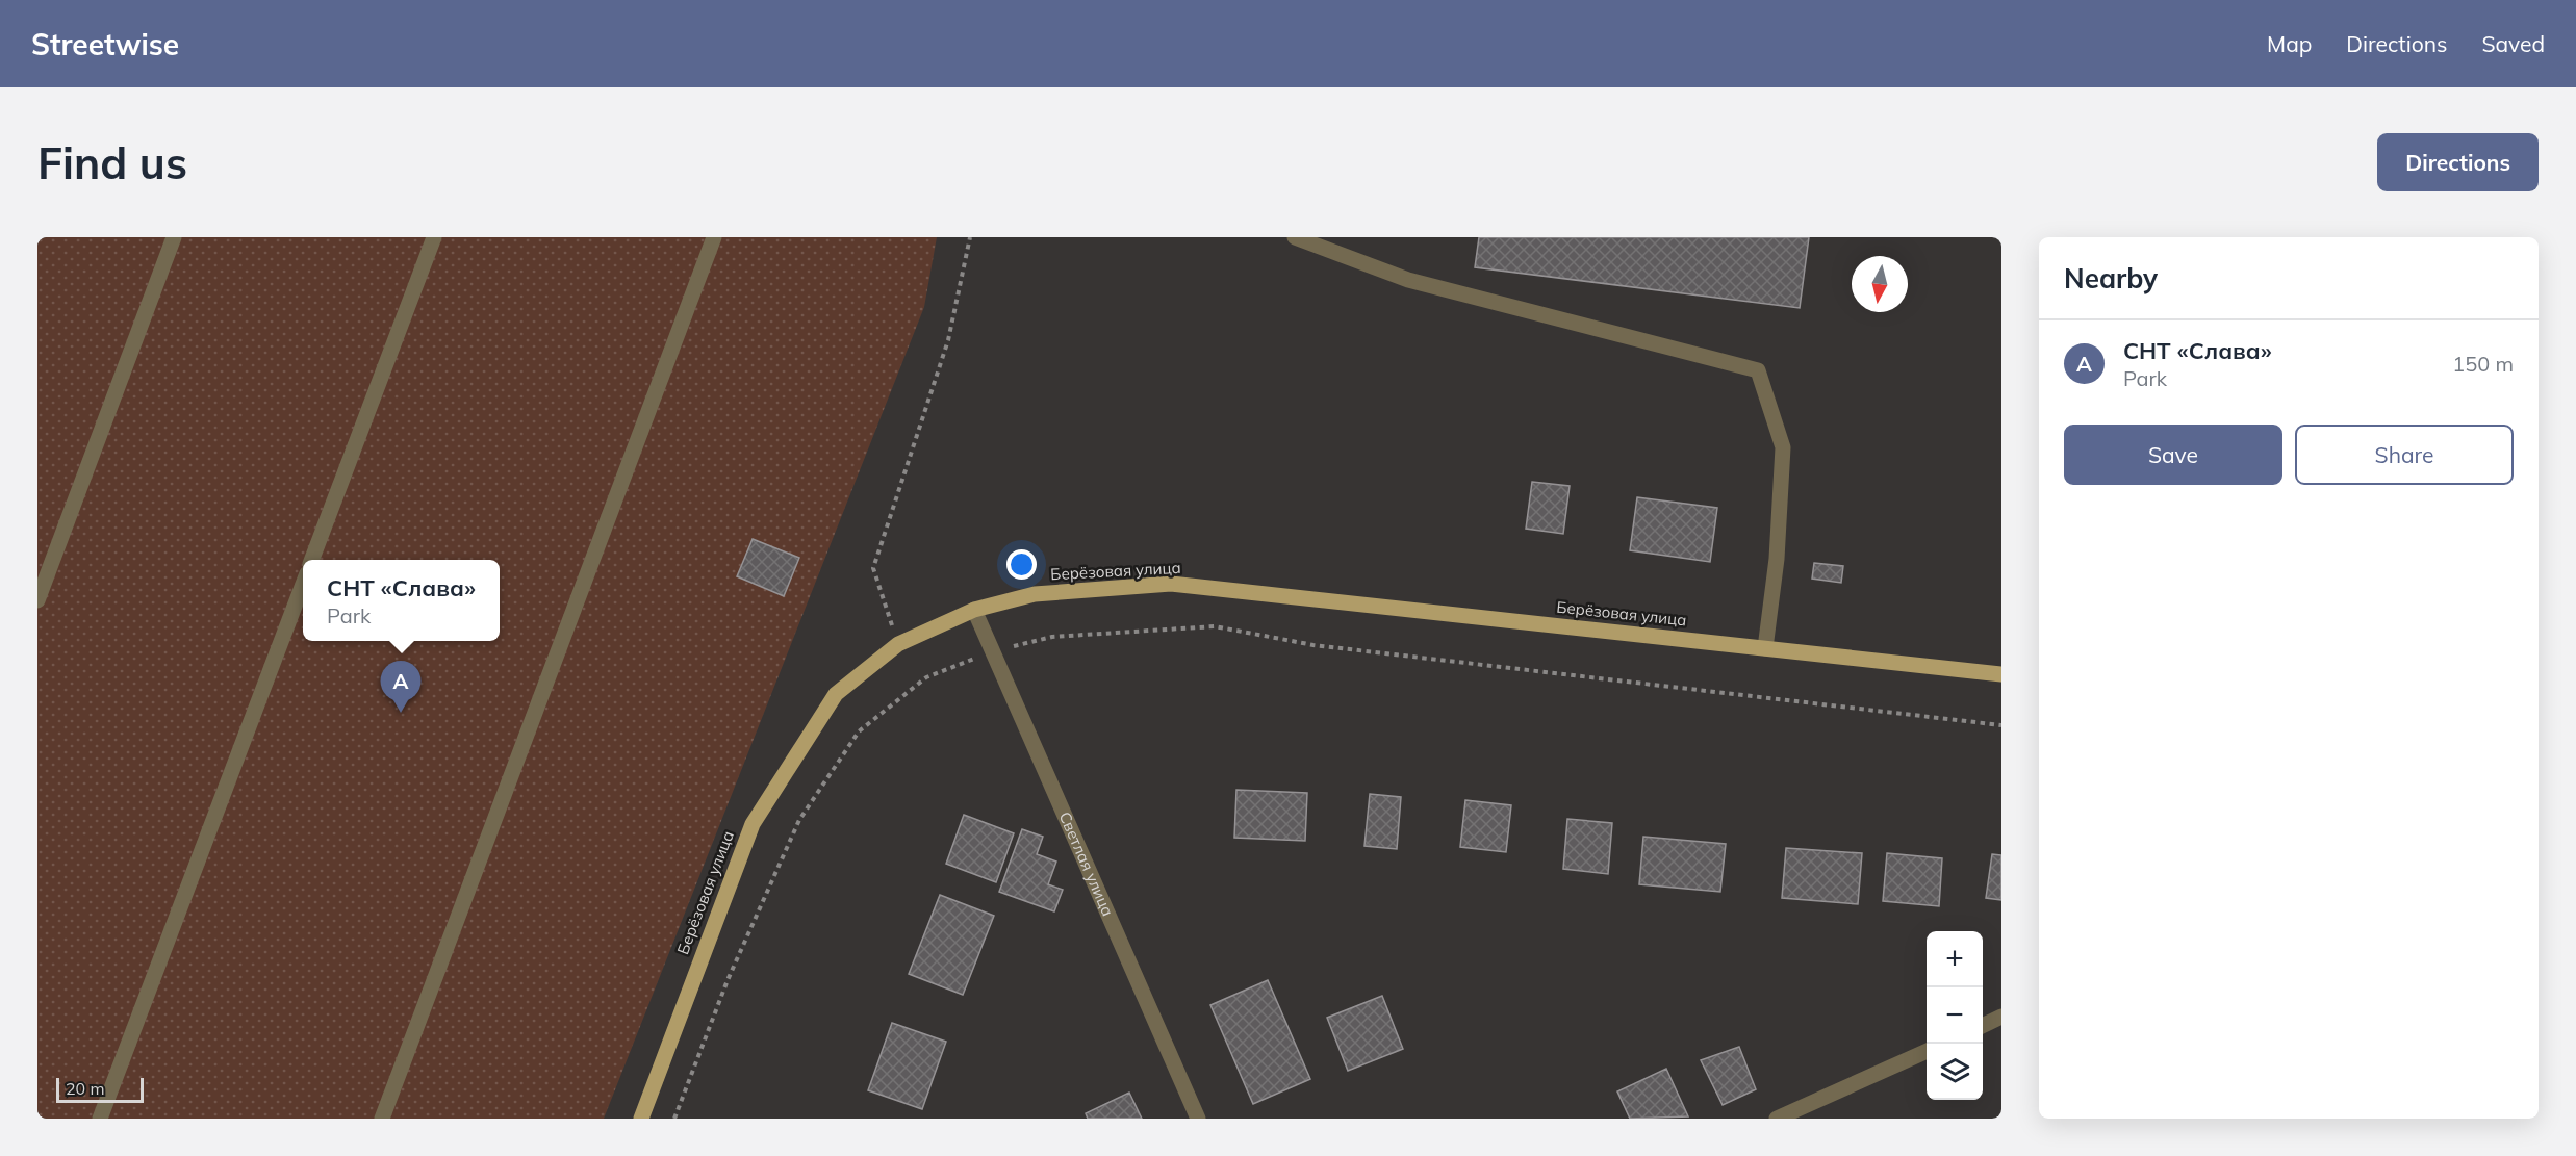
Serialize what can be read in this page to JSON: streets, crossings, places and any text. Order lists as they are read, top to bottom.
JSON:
{
  "streets": {
    "main road": ["Берёзовая улица"],
    "street": ["Светлая улица"]
  },
  "crossings": [
    ["Берёзовая улица", "Светлая улица"]
  ],
  "scale_bar": "20 m",
  "north": "bottom",
  "page": {
    "header": "Streetwise",
    "nav": ["Map", "Directions", "Saved"],
    "buttons": [
      "Directions",
      ["Save", "Share"]
    ],
    "title": "Find us",
    "heading": "Nearby",
    "list": [
      {
        "mark": "A",
        "name": "СНТ «Слава»",
        "note": "Park",
        "value": "150 m"
      }
    ],
    "popup": ["СНТ «Слава»", "Park"],
    "pins": "A",
    "map_buttons": ["+", "−"],
    "scale": "20 m"
  }
}
